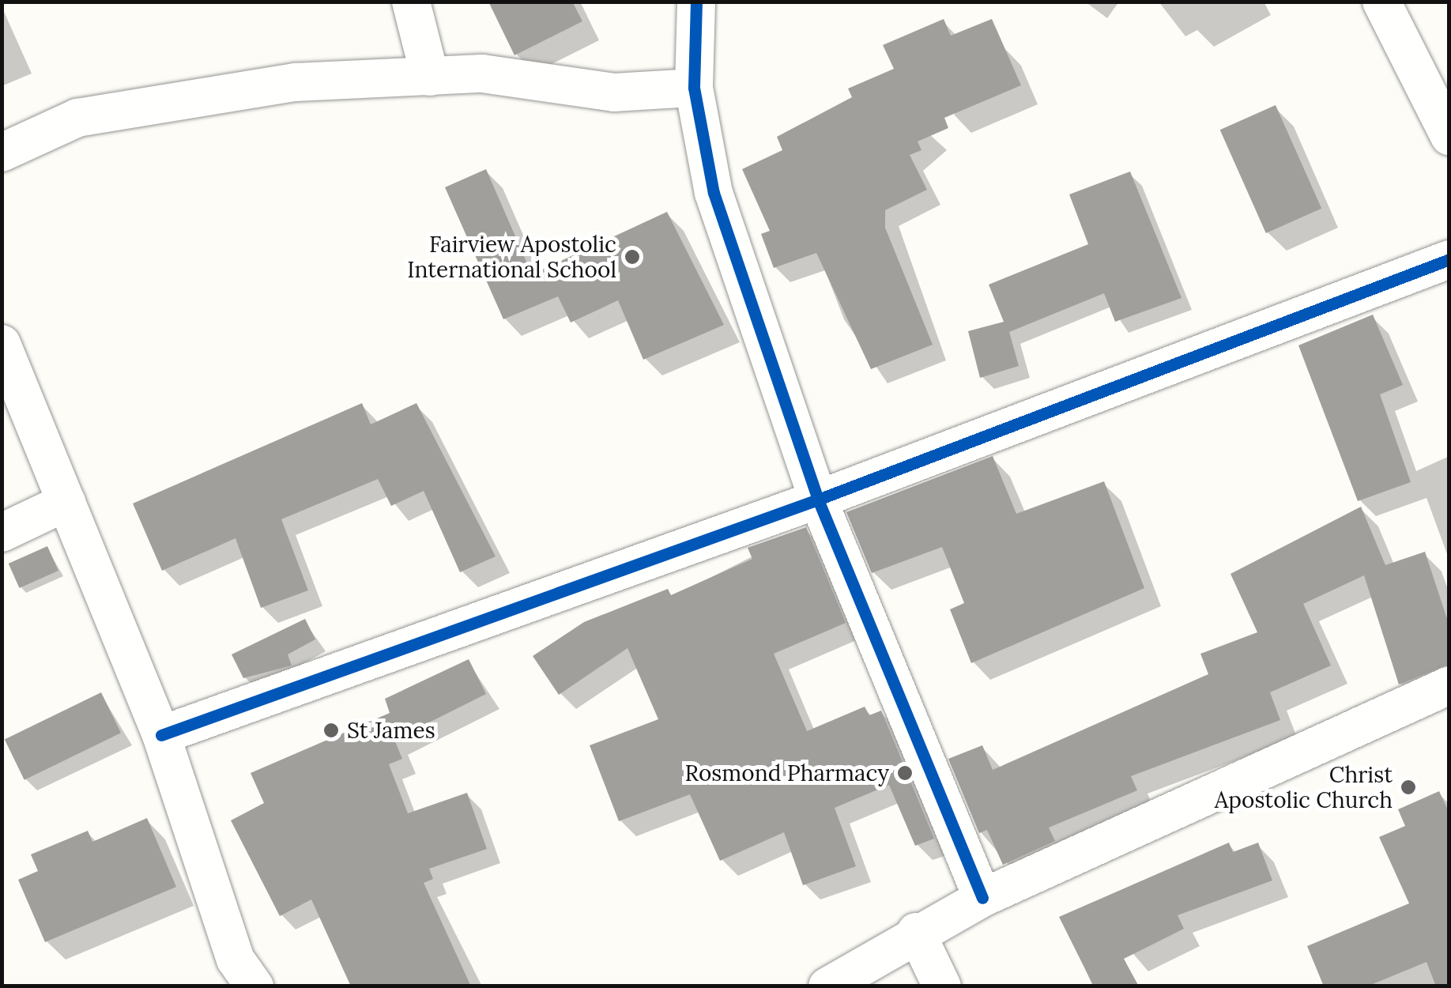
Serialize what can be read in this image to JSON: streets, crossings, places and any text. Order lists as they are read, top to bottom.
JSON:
{
  "places": [
    "Fairview Apostolic International School",
    "St James",
    "Rosmond Pharmacy",
    "Christ Apostolic Church"
  ]
}
